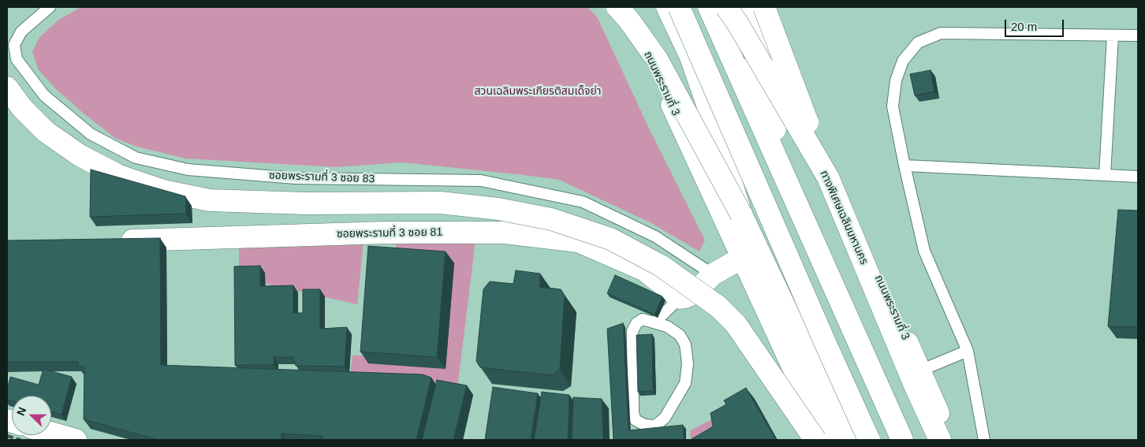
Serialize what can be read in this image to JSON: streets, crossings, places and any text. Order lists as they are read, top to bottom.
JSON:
{
  "streets": {
    "main road": ["ถนนพระรามที่ 3", "ทางพิเศษเฉลิมมหานคร", "ซอยพระรามที่ 3 ซอย 81"],
    "lane": ["ซอยพระรามที่ 3 ซอย 83"]
  },
  "parks": ["สวนเฉลิมพระเกียรติสมเด็จย่า"],
  "scale_bar": "20 m",
  "north": "left"
}
